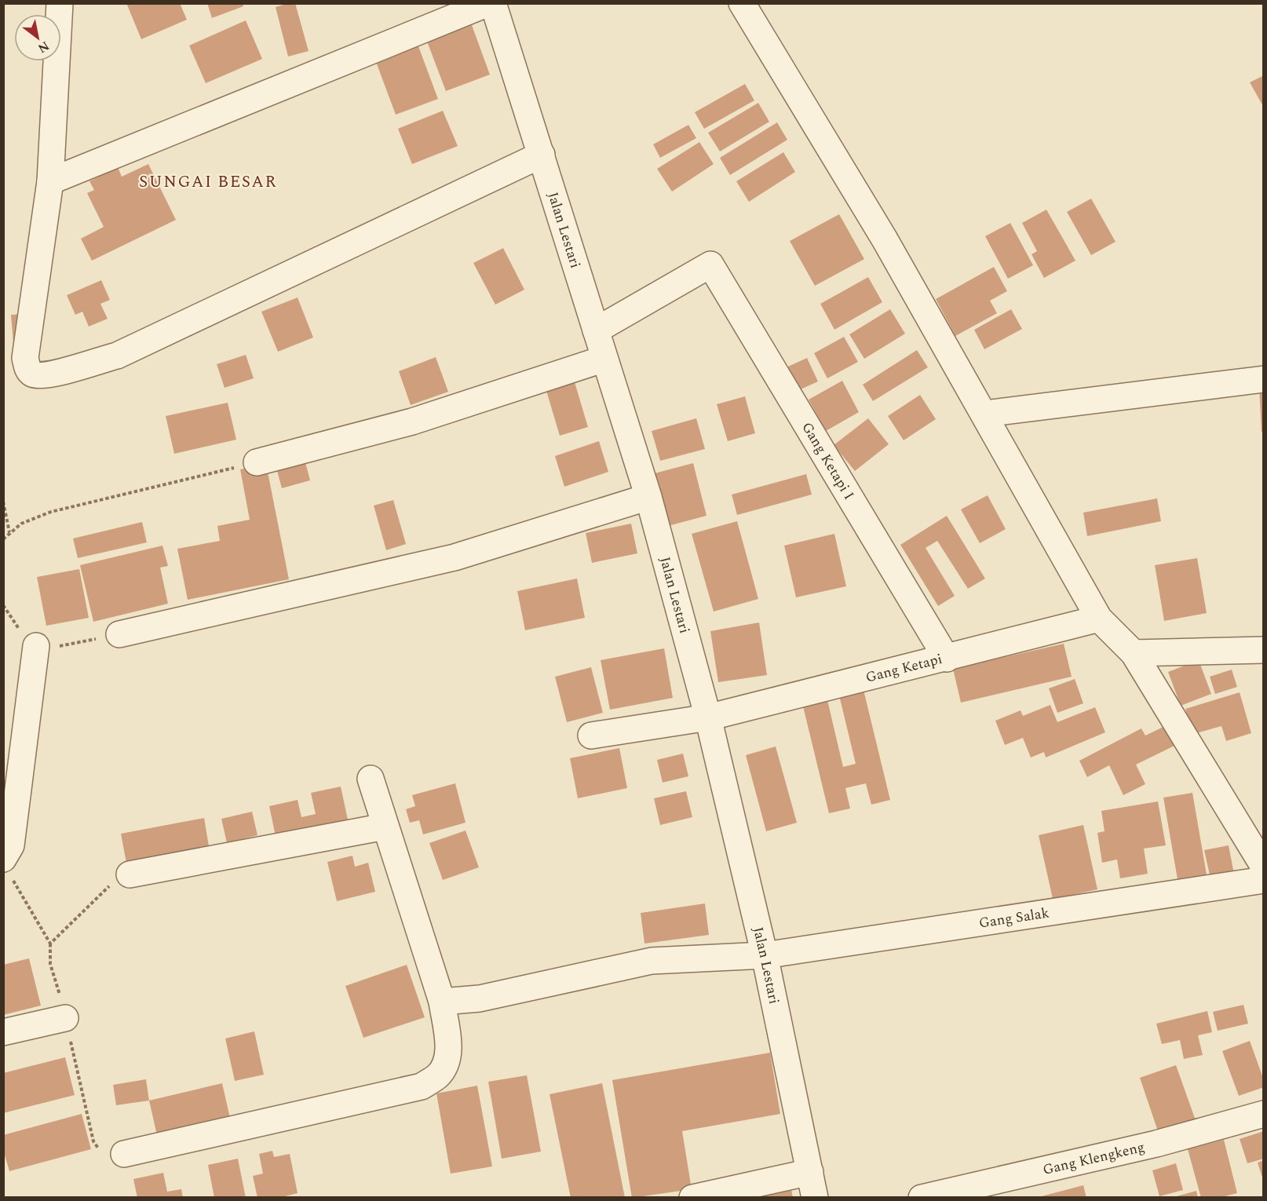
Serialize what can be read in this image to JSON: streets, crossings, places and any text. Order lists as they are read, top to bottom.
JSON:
{
  "streets": {
    "street": [
      "Jalan Lestari",
      "Gang Ketapi I",
      "Gang Ketapi",
      "Gang Salak",
      "Gang Klengkeng"
    ]
  },
  "crossings": [
    ["Jalan Lestari", "Gang Ketapi I"],
    ["Jalan Lestari", "Gang Ketapi"],
    ["Jalan Lestari", "Gang Salak"],
    ["Gang Ketapi I", "Gang Ketapi"]
  ],
  "districts": ["SUNGAI BESAR"],
  "north": "bottom right"
}
